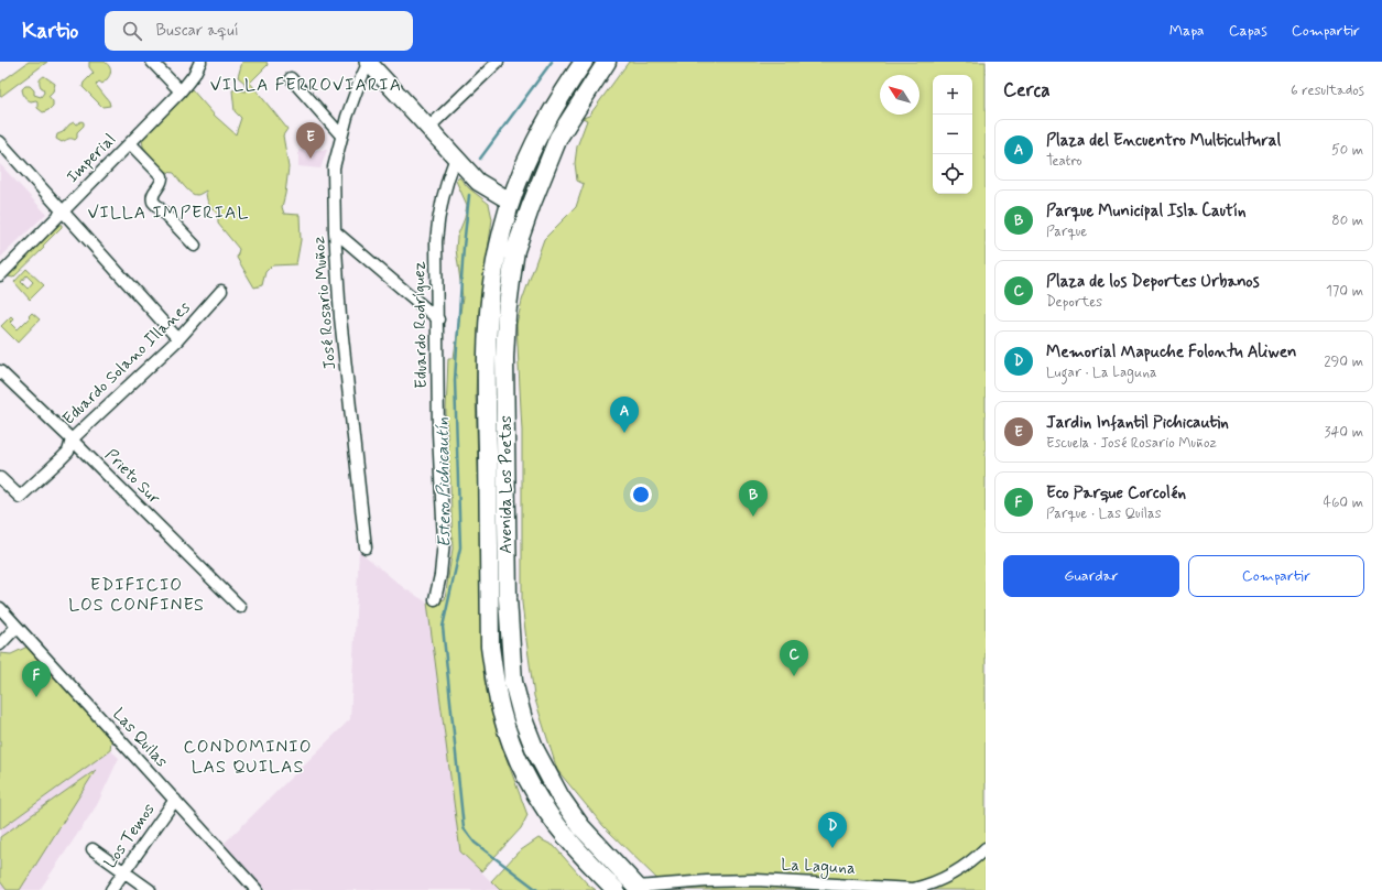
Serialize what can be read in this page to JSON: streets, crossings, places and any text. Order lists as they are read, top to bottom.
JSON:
{
  "streets": {
    "main road": ["Avenida Los Poetas"],
    "street": [
      "Imperial",
      "José Rosario Muñoz",
      "Eduardo Rodríguez",
      "Eduardo Solano Illanes",
      "Prieto Sur",
      "Las Quilas",
      "Los Temos",
      "La Laguna"
    ]
  },
  "crossings": [
    ["Eduardo Solano Illanes", "Prieto Sur"],
    ["Avenida Los Poetas", "La Laguna"],
    ["Las Quilas", "Los Temos"]
  ],
  "districts": [
    "VILLA FERROVIARIA",
    "VILLA IMPERIAL",
    "EDIFICIO LOS CONFINES",
    "CONDOMINIO LAS QUILAS"
  ],
  "water": ["Estero Pichicautín"],
  "north": "top left",
  "page": {
    "header": "Kartio",
    "search": "Buscar aquí",
    "nav": ["Mapa", "Capas", "Compartir"],
    "heading": ["Cerca", "6 resultados"],
    "map_buttons": ["+", "−"],
    "list": [
      {
        "mark": "A",
        "name": "Plaza del Encuentro Multicultural",
        "note": "Teatro",
        "value": "50 m"
      },
      {
        "mark": "B",
        "name": "Parque Municipal Isla Cautín",
        "note": "Parque",
        "value": "80 m"
      },
      {
        "mark": "C",
        "name": "Plaza de los Deportes Urbanos",
        "note": "Deportes",
        "value": "170 m"
      },
      {
        "mark": "D",
        "name": "Memorial Mapuche Folontu Aliwen",
        "note": "Lugar · La Laguna",
        "value": "290 m"
      },
      {
        "mark": "E",
        "name": "Jardin Infantil Pichicautin",
        "note": "Escuela · José Rosario Muñoz",
        "value": "340 m"
      },
      {
        "mark": "F",
        "name": "Eco Parque Corcolén",
        "note": "Parque · Las Quilas",
        "value": "460 m"
      }
    ],
    "pins": [
      "E",
      "A",
      "B",
      "C",
      "F",
      "D"
    ],
    "buttons": ["Guardar", "Compartir"]
  }
}
